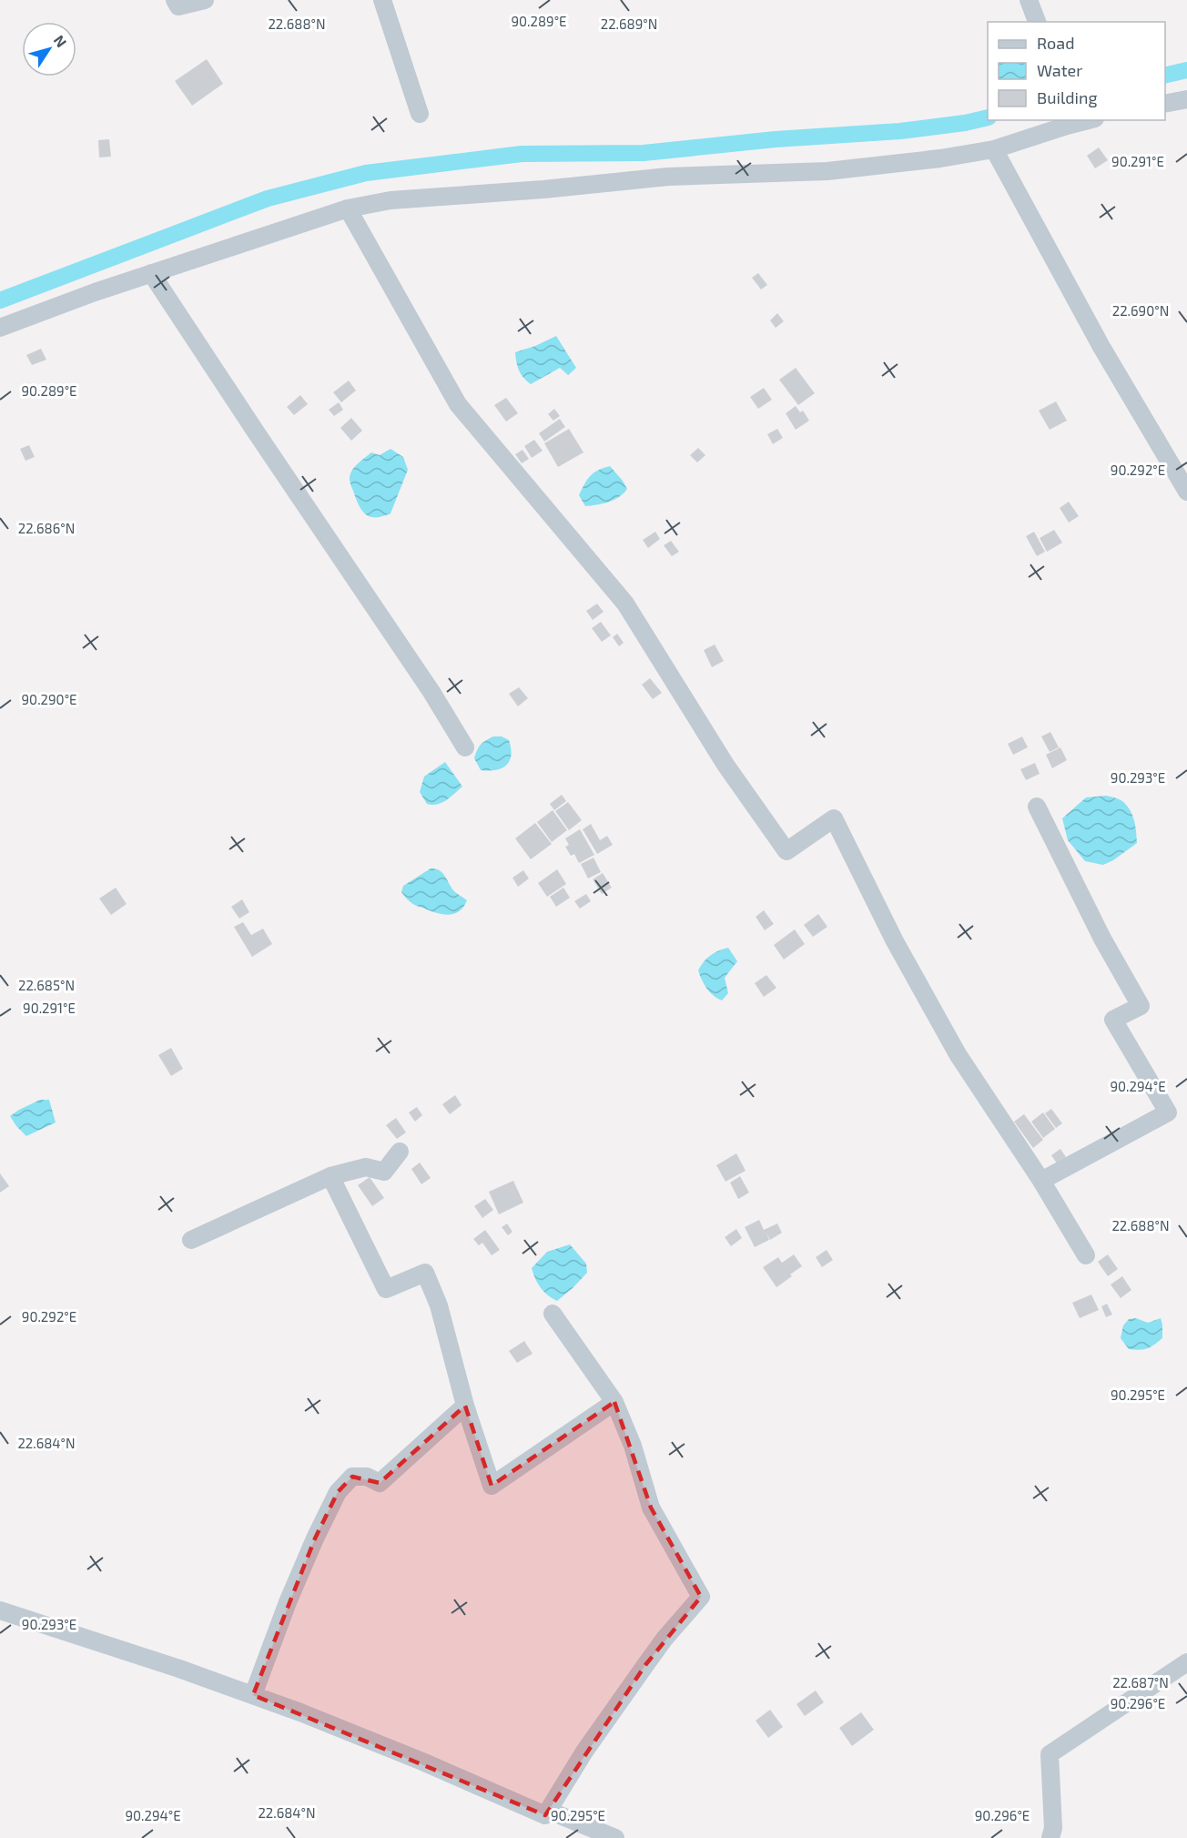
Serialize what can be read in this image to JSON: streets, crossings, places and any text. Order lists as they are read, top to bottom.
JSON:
{
  "legend": ["Road", "Water", "Building"],
  "north": "top right",
  "coordinates": [
    "90.289°E",
    "22.688°N",
    "22.689°N",
    "90.291°E",
    "22.690°N",
    "90.292°E",
    "22.686°N",
    "90.290°E",
    "90.293°E",
    "22.685°N",
    "90.294°E",
    "90.295°E",
    "22.684°N",
    "22.687°N",
    "90.296°E"
  ]
}
